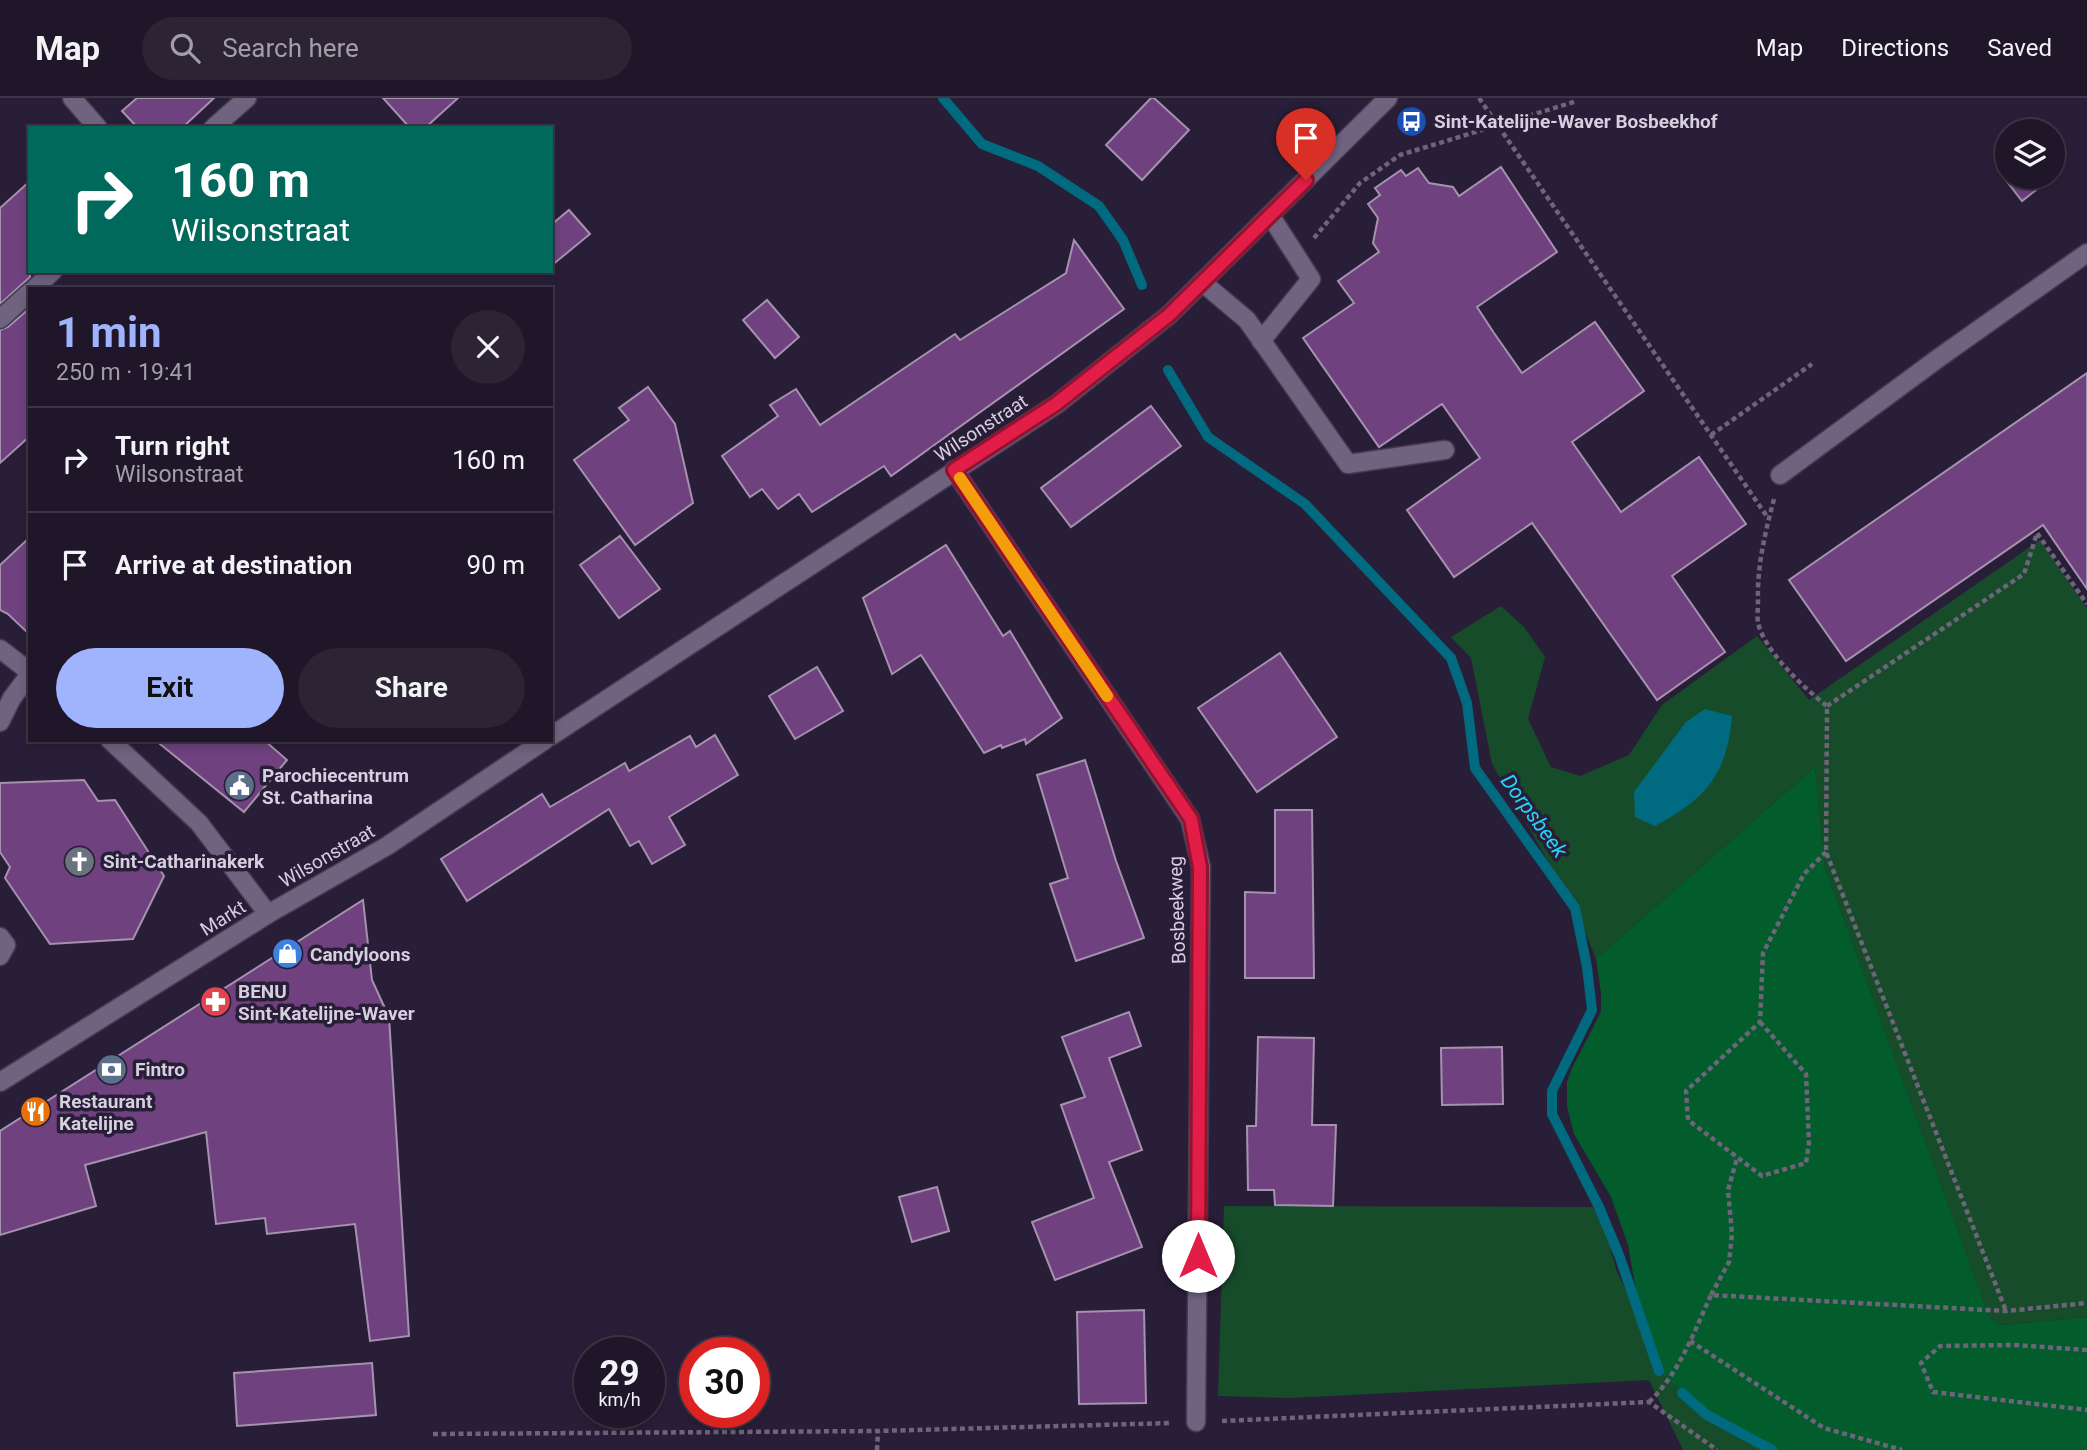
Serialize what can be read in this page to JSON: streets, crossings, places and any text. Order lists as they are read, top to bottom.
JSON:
{
  "streets": {
    "street": ["Wilsonstraat", "Bosbeekweg", "Markt"]
  },
  "crossings": [
    ["Wilsonstraat", "Bosbeekweg"],
    ["Wilsonstraat", "Markt"]
  ],
  "water": ["Dorpsbeek"],
  "places": {
    "bus stop": ["Sint-Katelijne-Waver Bosbeekhof"],
    "public building": ["Parochiecentrum St. Catharina"],
    "church": ["Sint-Catharinakerk"],
    "shop": ["Candyloons"],
    "pharmacy": ["BENU Sint-Katelijne-Waver"],
    "bank": ["Fintro"],
    "restaurant": ["Restaurant Katelijne"]
  },
  "page": {
    "header": "Map",
    "search": "Search here",
    "nav": ["Map", "Directions", "Saved"],
    "turn": ["160 m", "Wilsonstraat"],
    "heading": ["1 min", "250 m · 19:41"],
    "list": [
      {
        "name": "Turn right",
        "note": "Wilsonstraat",
        "value": "160 m"
      },
      {
        "name": "Arrive at destination",
        "value": "90 m"
      }
    ],
    "buttons": ["Exit", "Share"],
    "speed": "29 km/h",
    "limit": "30"
  }
}
